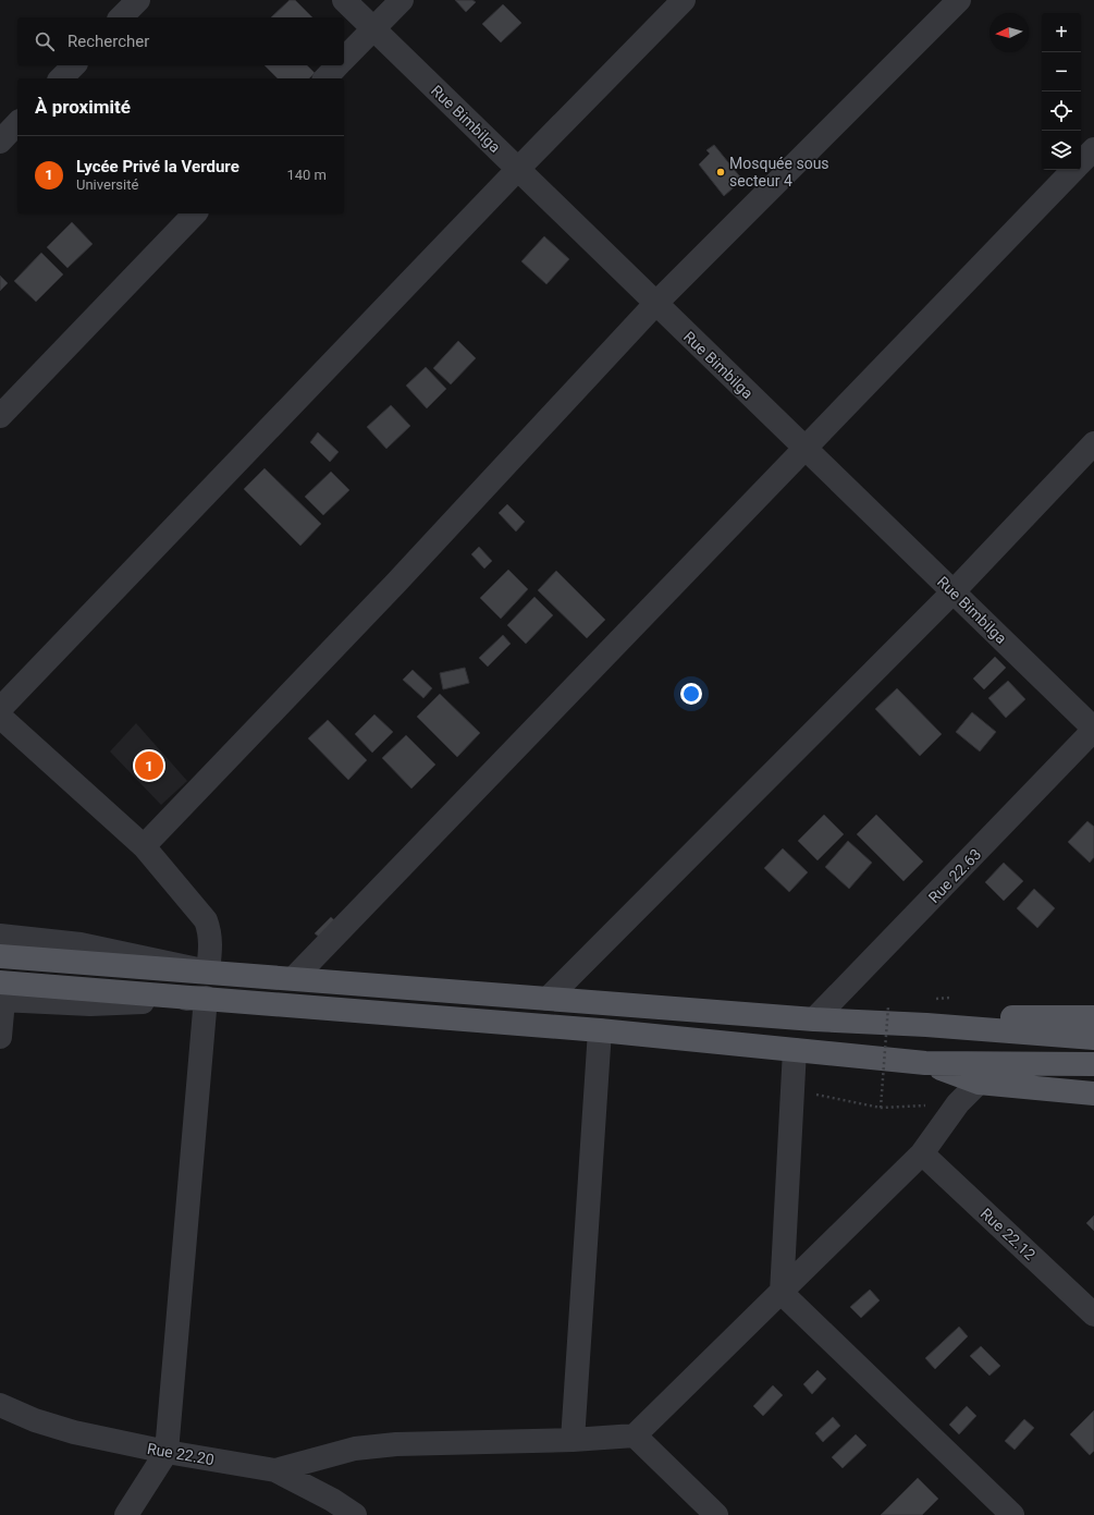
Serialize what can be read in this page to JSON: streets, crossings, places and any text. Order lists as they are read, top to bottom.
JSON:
{
  "streets": {
    "street": [
      "Rue Bimbilga",
      "Rue 22.63",
      "Rue 22.12",
      "Rue 22.20"
    ]
  },
  "crossings": [
    ["Rue Bimbilga", "Rue 22.63"]
  ],
  "places": ["Mosquée sous secteur 4"],
  "north": "left",
  "page": {
    "map_buttons": ["+", "−"],
    "search": "Rechercher",
    "heading": "À proximité",
    "list": [
      {
        "mark": "1",
        "name": "Lycée Privé la Verdure",
        "note": "Université",
        "value": "140 m"
      }
    ],
    "pins": "1"
  }
}
